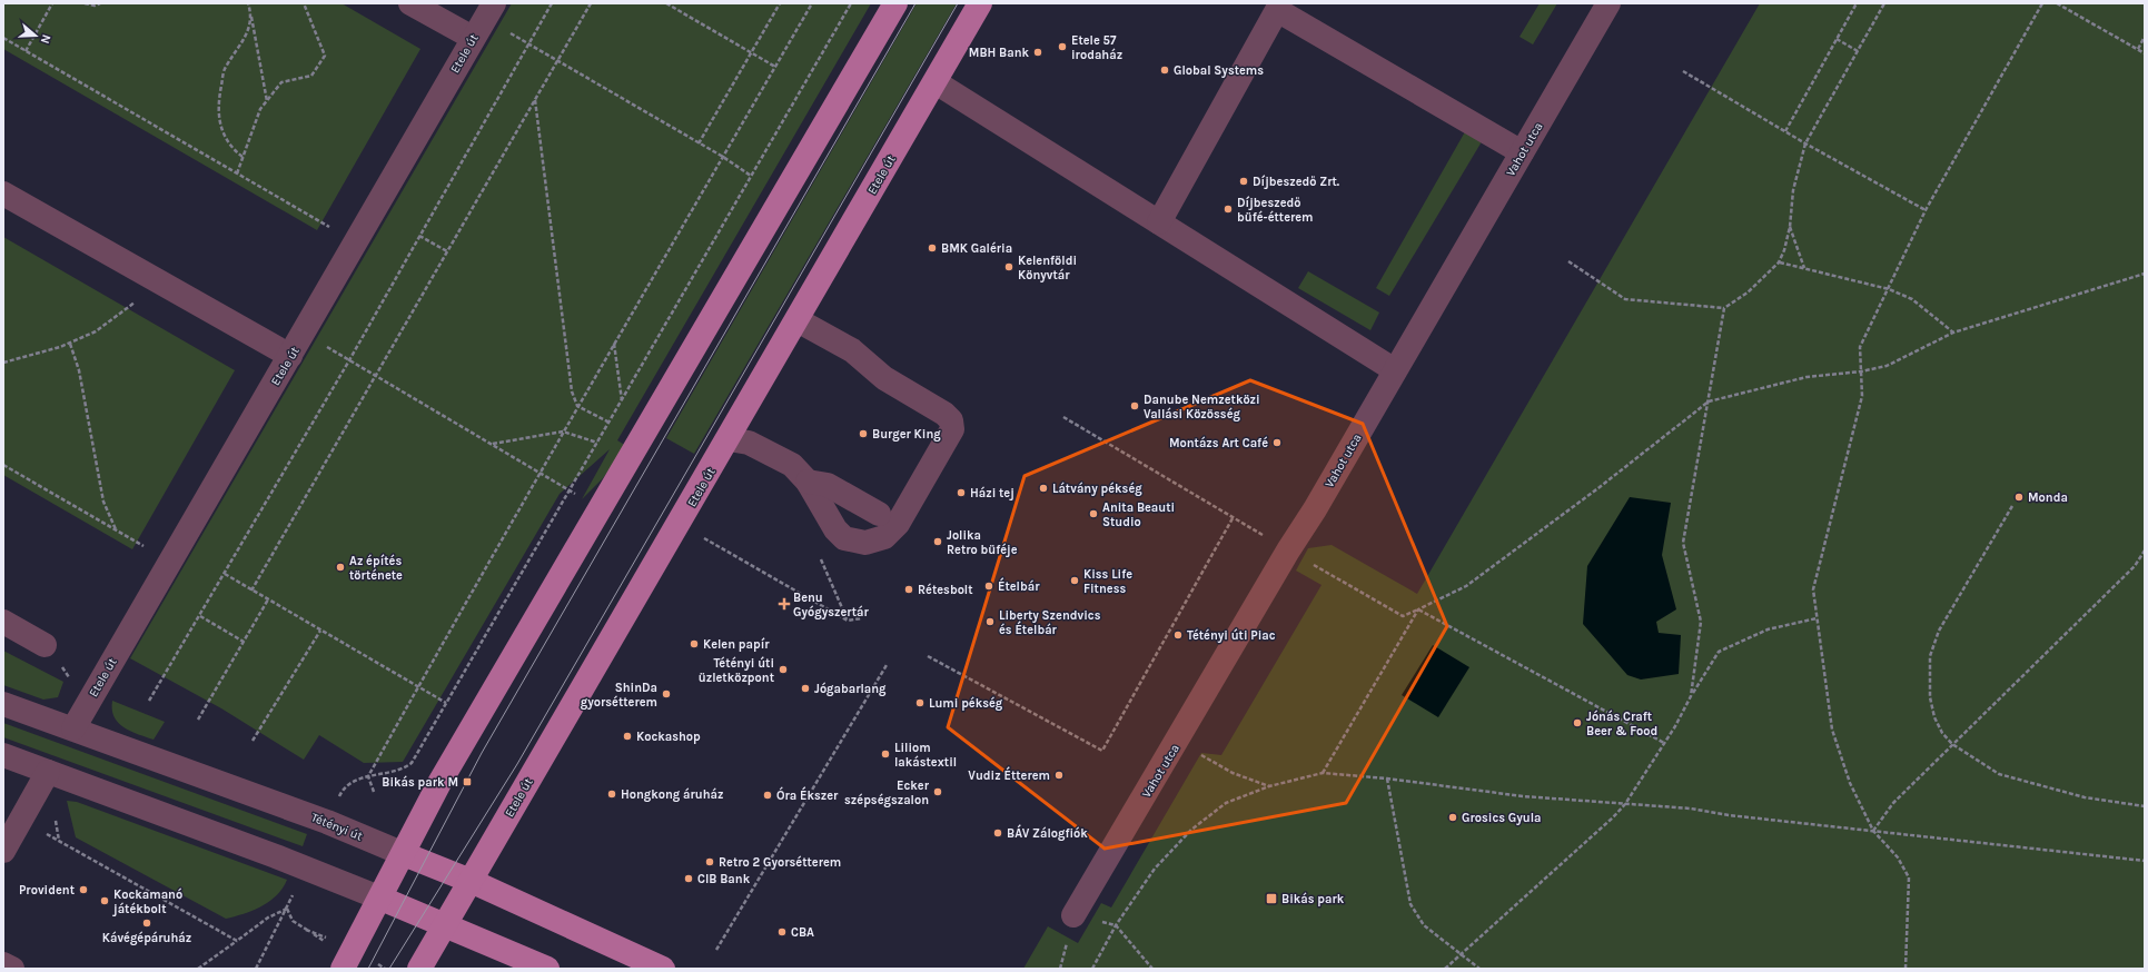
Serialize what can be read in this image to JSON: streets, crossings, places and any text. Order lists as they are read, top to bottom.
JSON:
{
  "streets": {
    "main road": ["Etele út", "Tétényi út"],
    "street": ["Vahot utca"]
  },
  "crossings": [
    ["Etele út", "Tétényi út"]
  ],
  "places": {
    "other": [
      "Etele 57 irodaház",
      "MBH Bank",
      "Global Systems",
      "Díjbeszedő Zrt.",
      "Díjbeszedő büfé-étterem",
      "BMK Galéria",
      "Kelenföldi Könyvtár",
      "Danube Nemzetközi Vallási Közösség",
      "Burger King",
      "Montázs Art Café",
      "Látvány pékség",
      "Házi tej",
      "Monda",
      "Anita Beauti Studio",
      "Jolika Retro büféje",
      "Az építés története",
      "Kiss Life Fitness",
      "Ételbár",
      "Rétesbolt",
      "Liberty Szendvics és Ételbár",
      "Tétényi úti Piac",
      "Kelen papír",
      "Tétényi úti üzletközpont",
      "Jógabarlang",
      "ShinDa gyorsétterem",
      "Lumi pékség",
      "Jónás Craft Beer & Food",
      "Kockashop",
      "Liliom lakástextil",
      "Vudiz Étterem",
      "Ecker szépségszalon",
      "Hongkong áruház",
      "Óra Ékszer",
      "Grosics Gyula",
      "BÁV Zálogfiók",
      "Retro 2 Gyorsétterem",
      "CIB Bank",
      "Provident",
      "Kockamanó játékbolt",
      "Kávégépáruház",
      "CBA"
    ],
    "health": ["Benu Gyógyszertár"],
    "transit": ["Bikás park M", "Bikás park"]
  },
  "north": "right"
}
